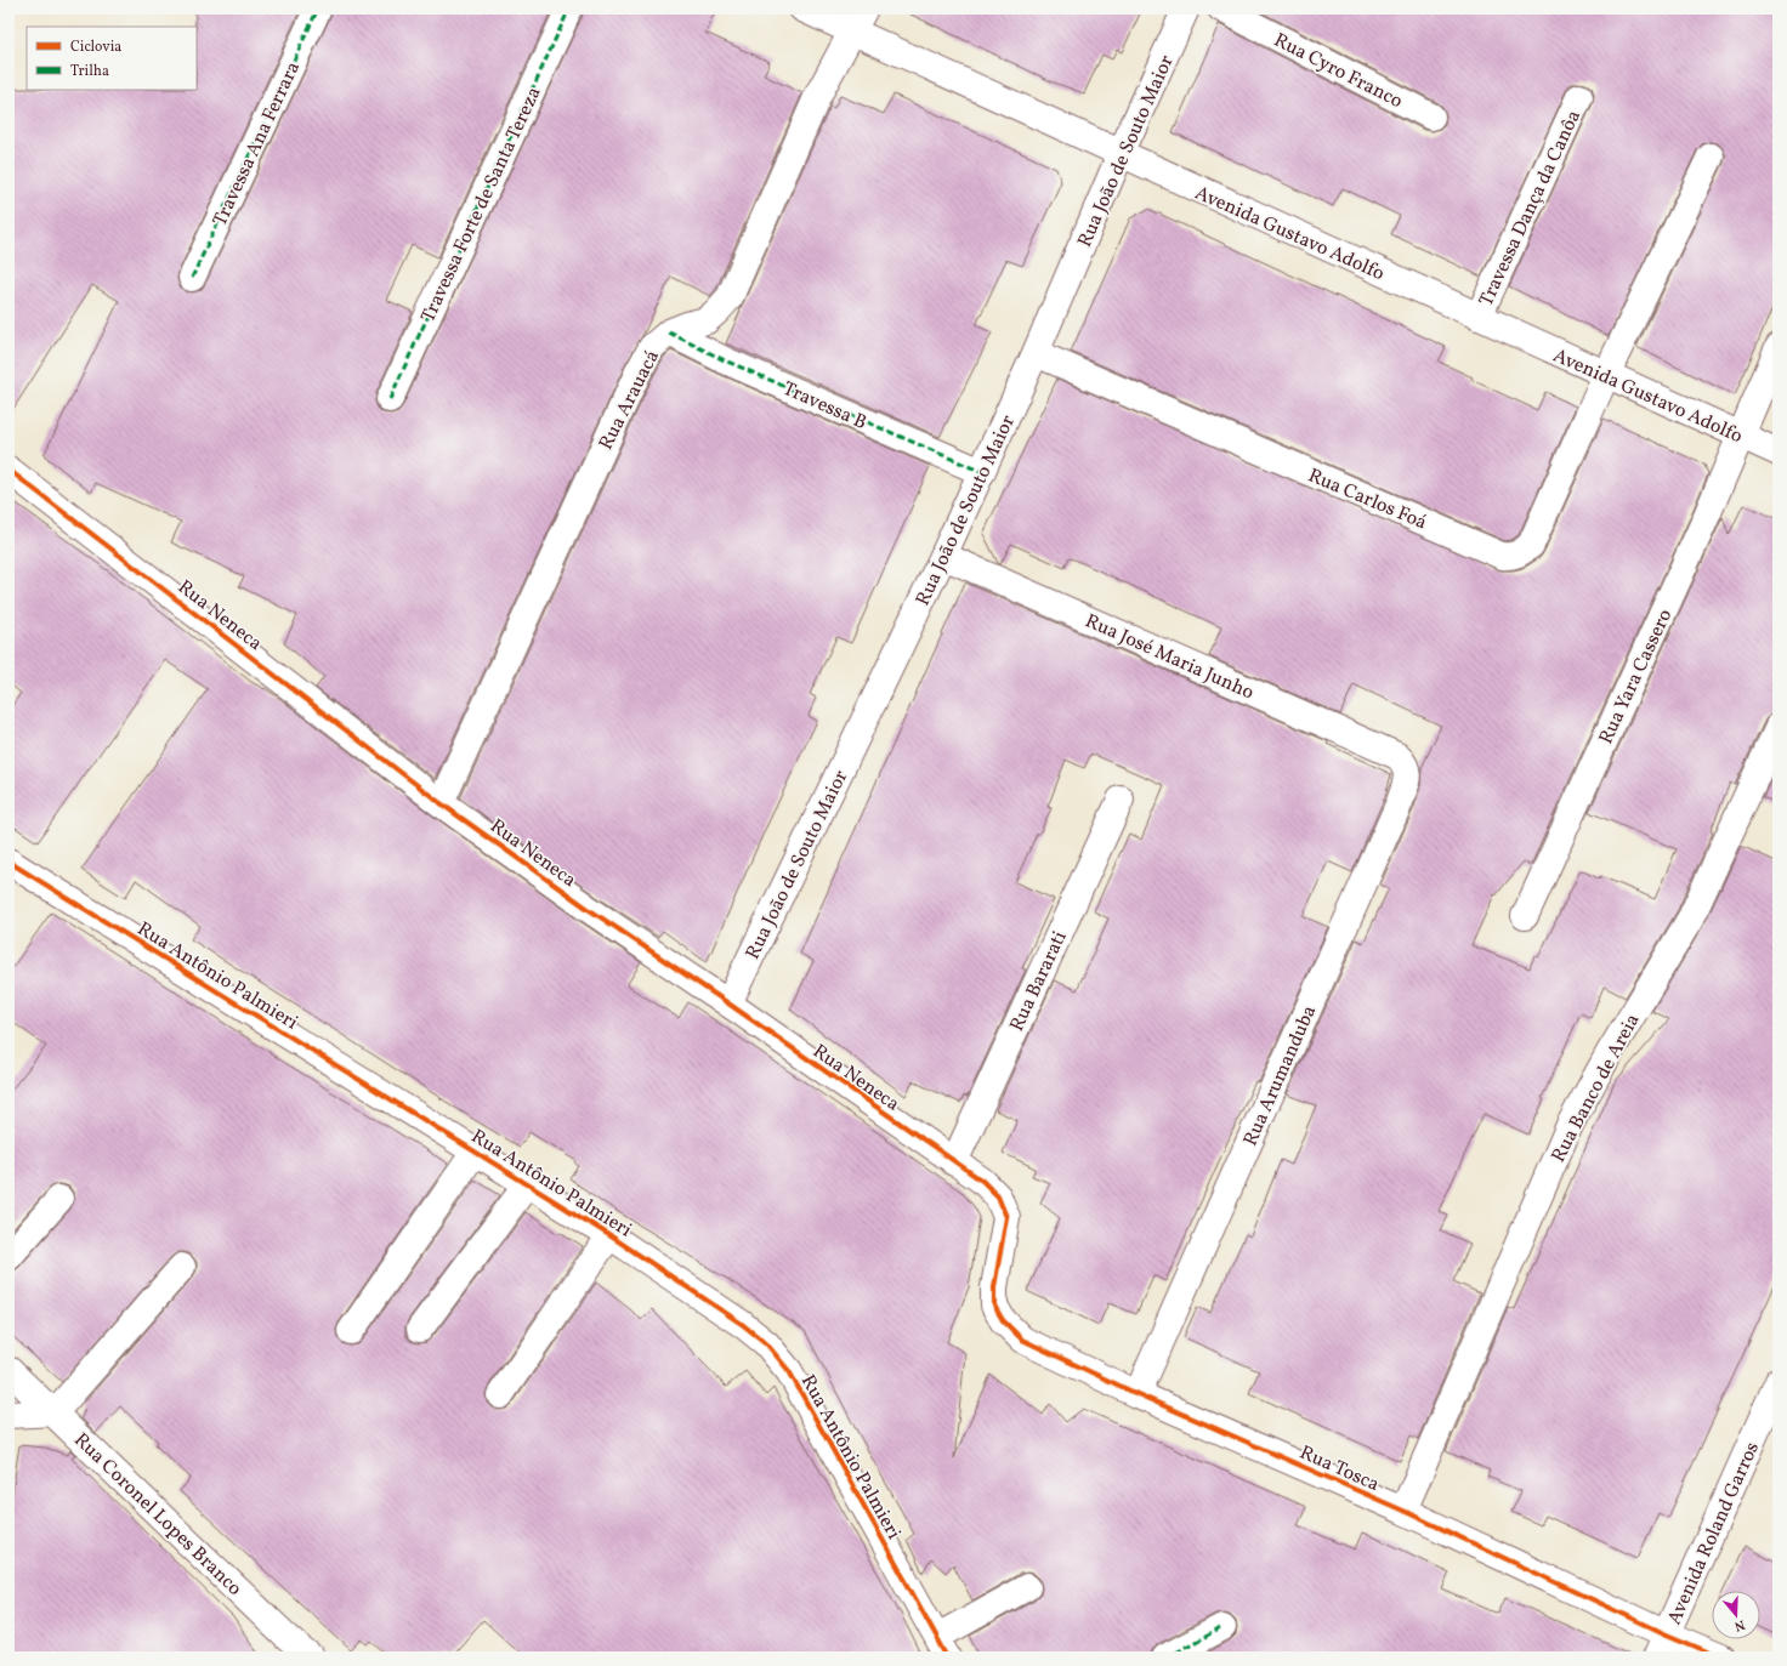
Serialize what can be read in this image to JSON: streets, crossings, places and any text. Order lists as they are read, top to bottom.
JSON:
{
  "streets": {
    "street": [
      "Rua Cyro Franco",
      "Travessa Ana Ferrara",
      "Rua João de Souto Maior",
      "Travessa Forte de Santa Tereza",
      "Travessa Dança da Canôa",
      "Avenida Gustavo Adolfo",
      "Rua Arauacá",
      "Travessa B",
      "Rua Carlos Foá",
      "Rua Neneca",
      "Rua José Maria Junho",
      "Rua Yara Cassero",
      "Rua Antônio Palmieri",
      "Rua Bararati",
      "Rua Arumanduba",
      "Rua Banco de Areia",
      "Rua Tosca",
      "Rua Coronel Lopes Branco",
      "Avenida Roland Garros"
    ]
  },
  "crossings": [
    ["Rua João de Souto Maior", "Avenida Gustavo Adolfo"],
    ["Rua João de Souto Maior", "Travessa B"],
    ["Rua João de Souto Maior", "Rua Carlos Foá"],
    ["Rua João de Souto Maior", "Rua Neneca"],
    ["Rua João de Souto Maior", "Rua José Maria Junho"],
    ["Travessa Dança da Canôa", "Avenida Gustavo Adolfo"],
    ["Avenida Gustavo Adolfo", "Rua Arauacá"],
    ["Avenida Gustavo Adolfo", "Rua Carlos Foá"],
    ["Avenida Gustavo Adolfo", "Rua Yara Cassero"],
    ["Rua Arauacá", "Travessa B"],
    ["Rua Arauacá", "Rua Neneca"],
    ["Rua Neneca", "Rua Bararati"],
    ["Rua Neneca", "Rua Tosca"],
    ["Rua José Maria Junho", "Rua Arumanduba"],
    ["Rua Arumanduba", "Rua Tosca"],
    ["Rua Banco de Areia", "Rua Tosca"],
    ["Rua Tosca", "Avenida Roland Garros"]
  ],
  "legend": ["Ciclovia", "Trilha"],
  "north": "bottom"
}
